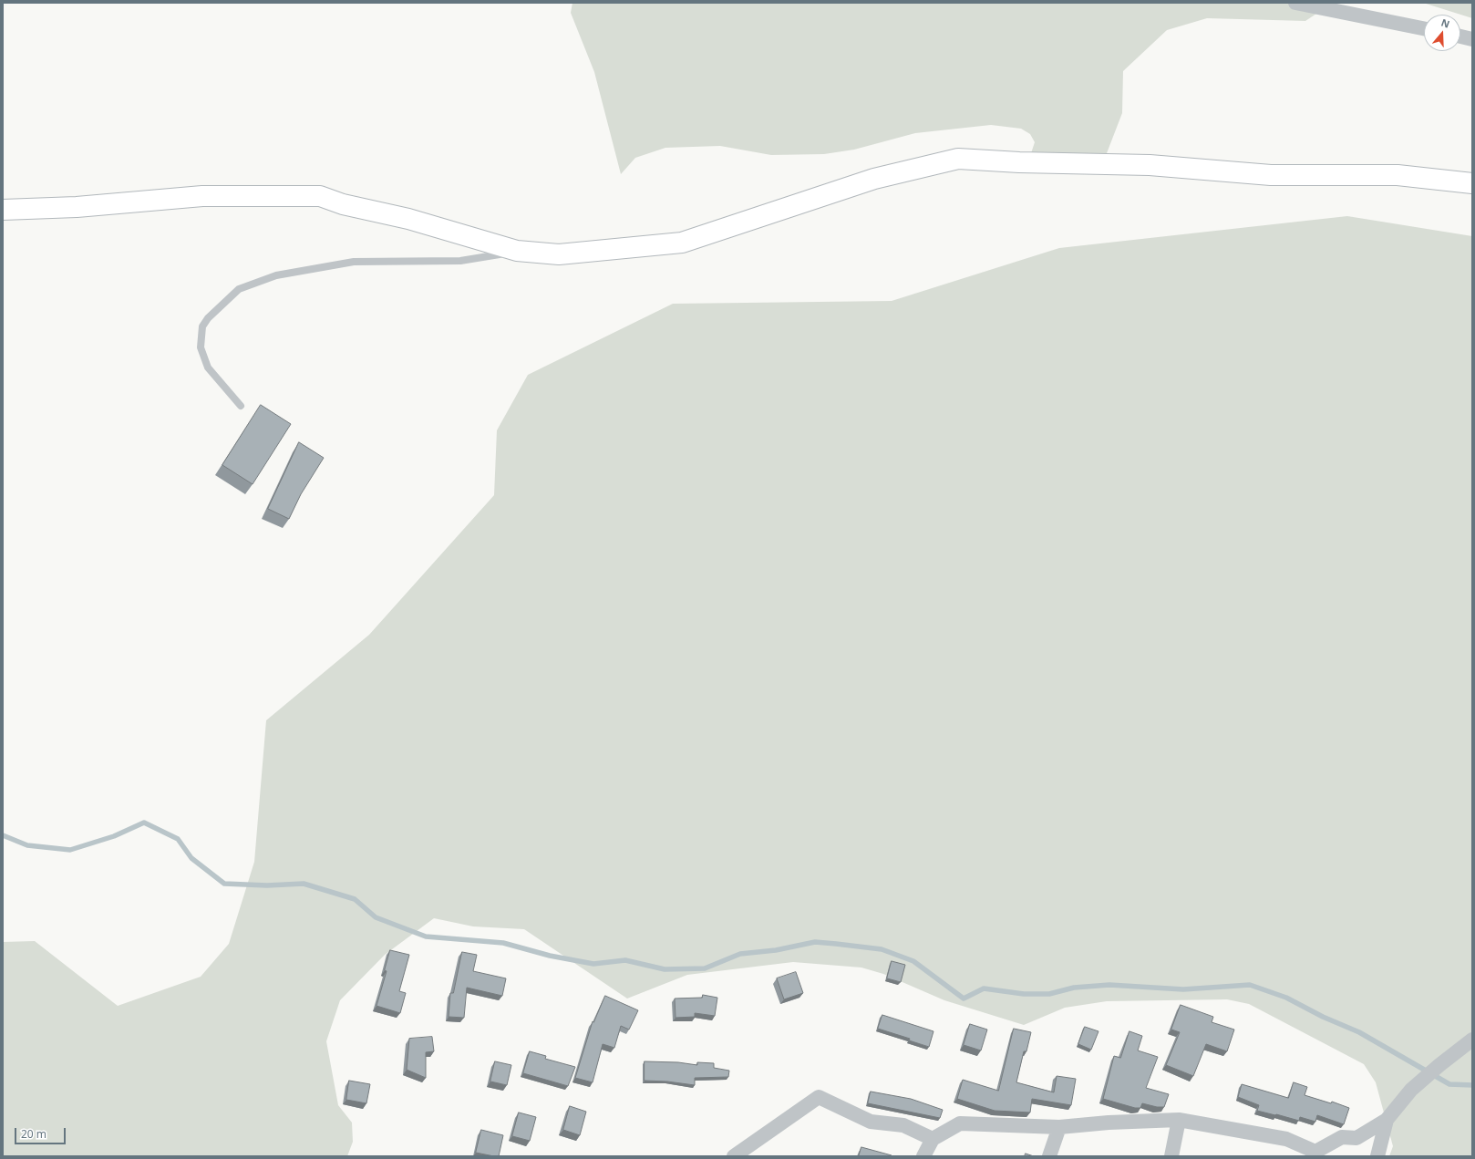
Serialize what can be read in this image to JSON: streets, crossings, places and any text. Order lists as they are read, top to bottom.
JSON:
{
  "scale_bar": "20 m",
  "north": "top"
}
